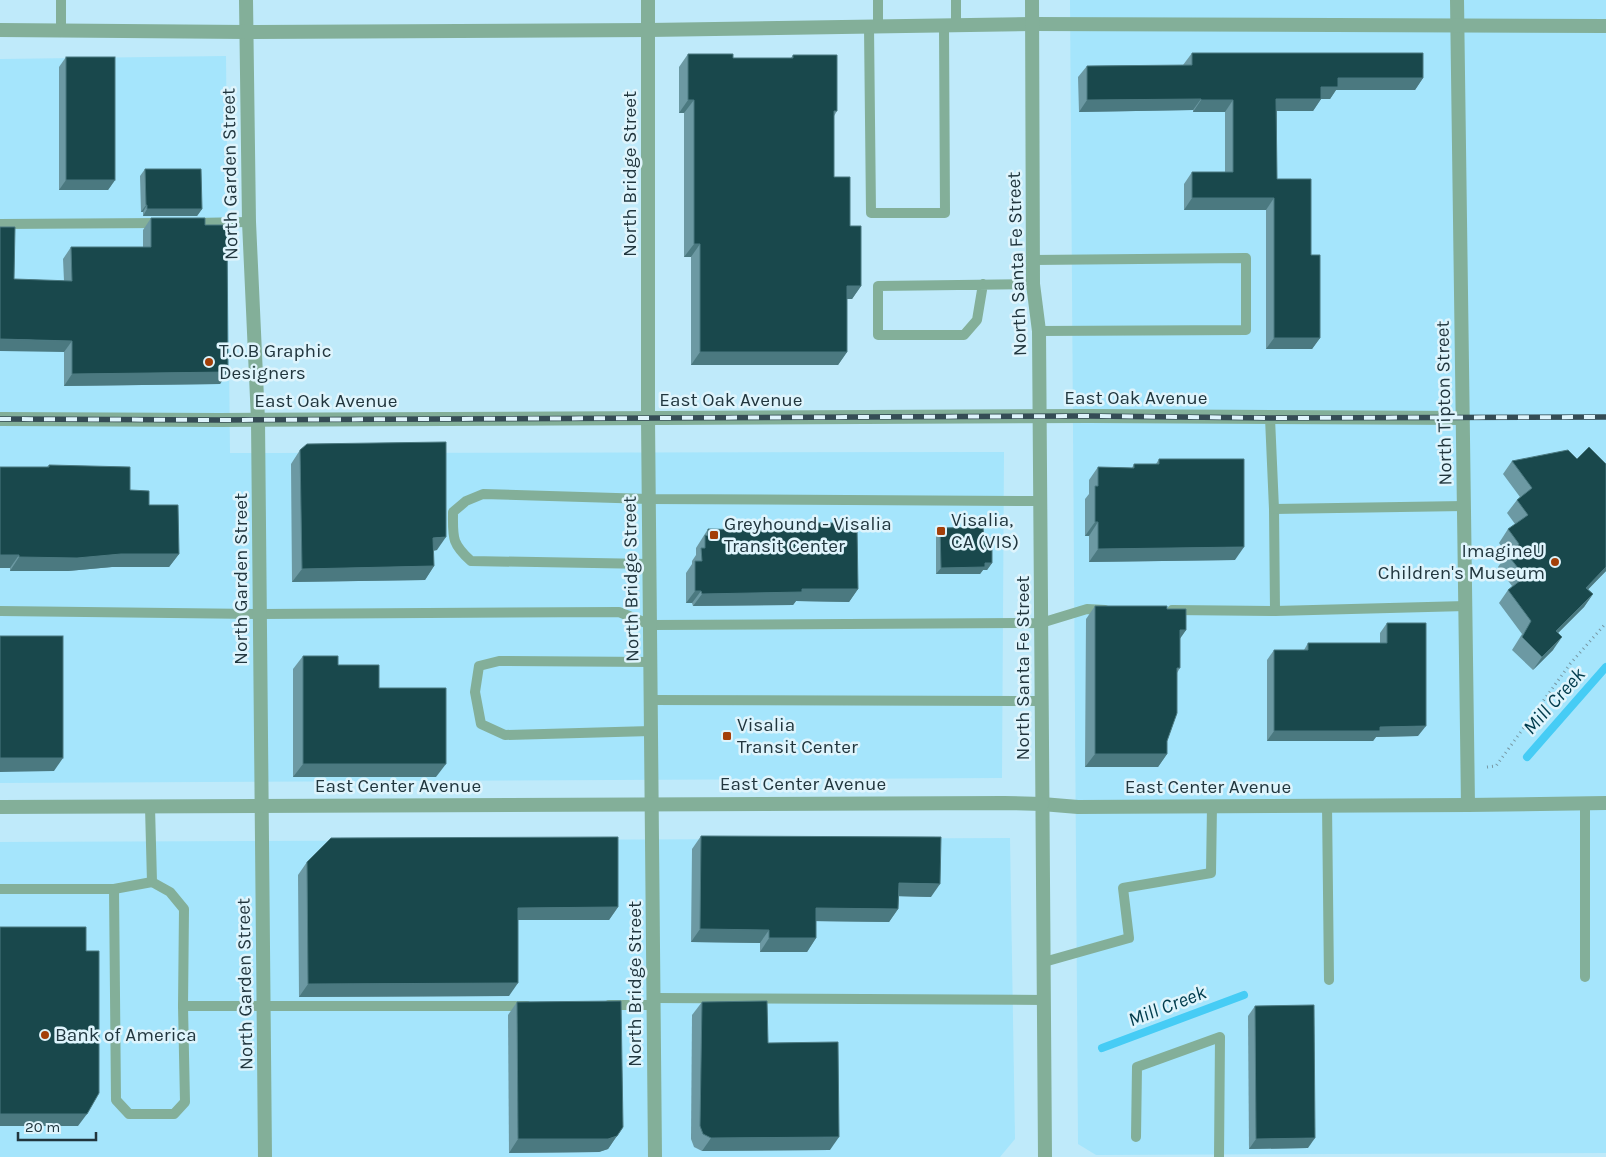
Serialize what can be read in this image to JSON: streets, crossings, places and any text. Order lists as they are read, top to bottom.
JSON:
{
  "streets": {
    "street": [
      "North Garden Street",
      "North Bridge Street",
      "North Santa Fe Street",
      "East Oak Avenue",
      "North Tipton Street",
      "East Center Avenue"
    ]
  },
  "crossings": [
    ["North Garden Street", "East Oak Avenue"],
    ["North Garden Street", "East Center Avenue"],
    ["North Bridge Street", "East Oak Avenue"],
    ["North Bridge Street", "East Center Avenue"],
    ["North Santa Fe Street", "East Oak Avenue"],
    ["North Santa Fe Street", "East Center Avenue"],
    ["East Oak Avenue", "North Tipton Street"],
    ["North Tipton Street", "East Center Avenue"]
  ],
  "water": ["Mill Creek"],
  "places": {
    "other": ["T.O.B Graphic Designers", "ImagineU Children's Museum", "Bank of America"],
    "transit": ["Visalia, CA (VIS)", "Greyhound - Visalia Transit Center", "Visalia Transit Center"]
  },
  "scale_bar": "20 m"
}
